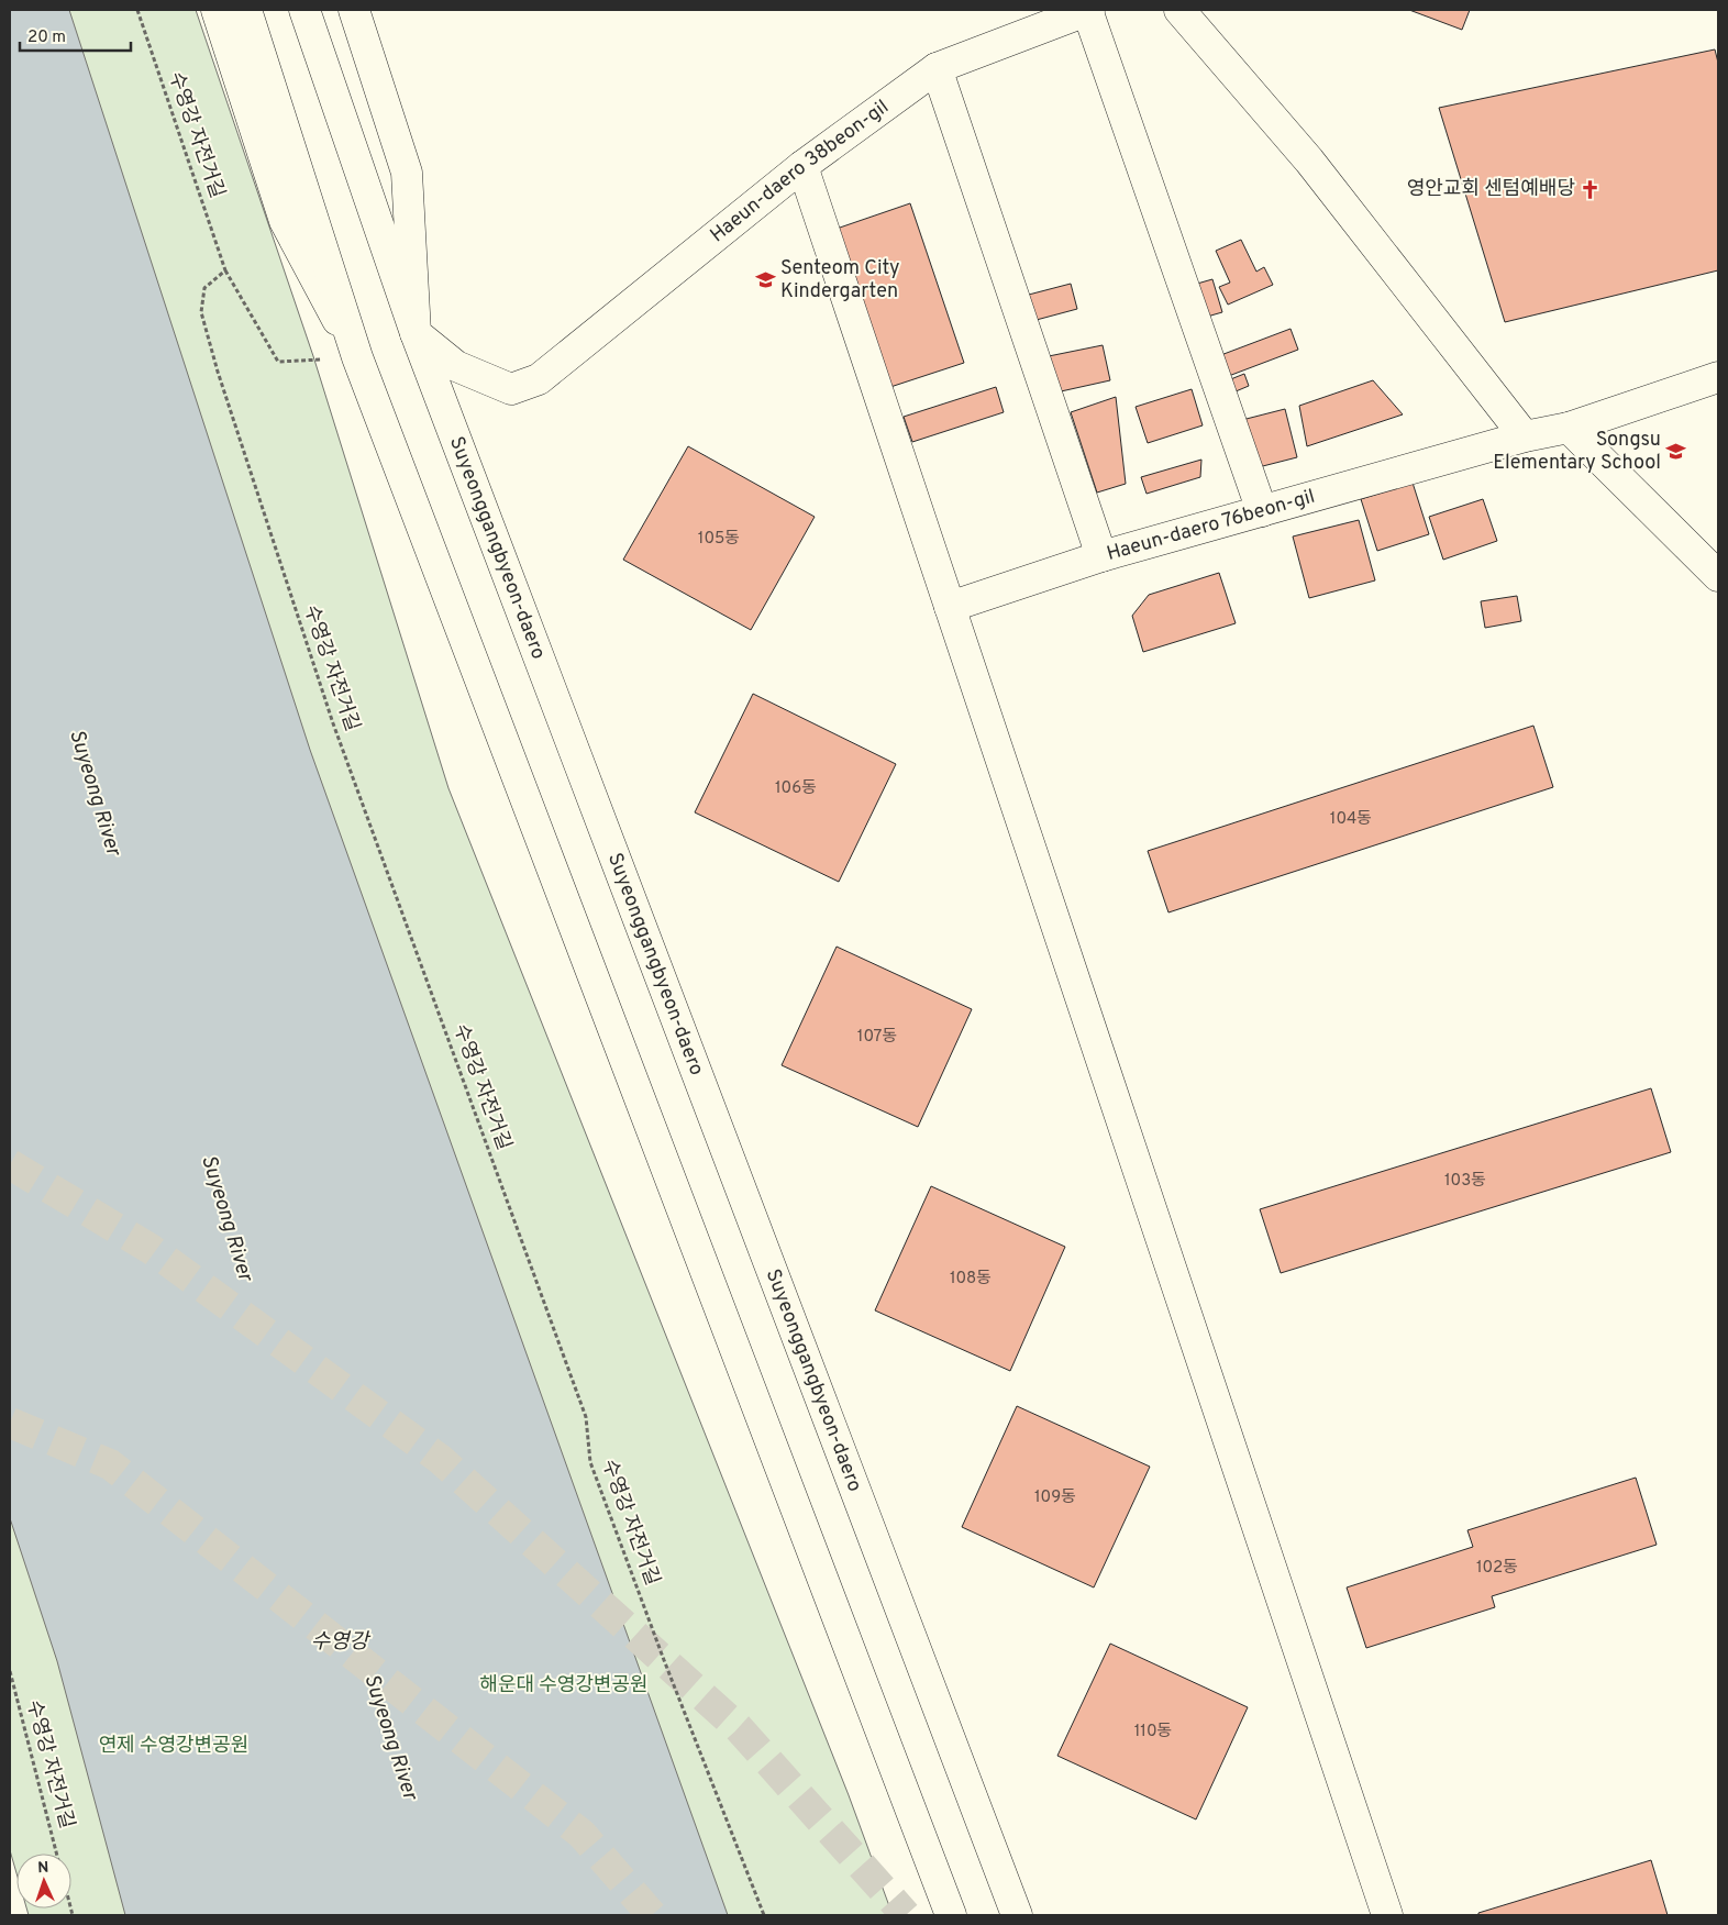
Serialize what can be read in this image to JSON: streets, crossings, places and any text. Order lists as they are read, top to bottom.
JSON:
{
  "streets": {
    "street": ["Haeun-daero 38beon-gil", "Haeun-daero 76beon-gil", "Suyeonggangbyeon-daero"],
    "path": ["수영강 자전거길"]
  },
  "crossings": [
    ["Haeun-daero 38beon-gil", "Haeun-daero 76beon-gil"],
    ["Haeun-daero 38beon-gil", "Suyeonggangbyeon-daero"]
  ],
  "water": ["Suyeong River", "수영강"],
  "parks": ["해운대 수영강변공원", "연제 수영강변공원"],
  "places": {
    "church": ["영안교회 센텀예배당"],
    "school or university": ["Senteom City Kindergarten", "Songsu Elementary School"]
  },
  "house_numbers": [
    "105동",
    "106동",
    "104동",
    "107동",
    "103동",
    "108동",
    "109동",
    "102동",
    "110동"
  ],
  "scale_bar": "20 m",
  "north": "top"
}
